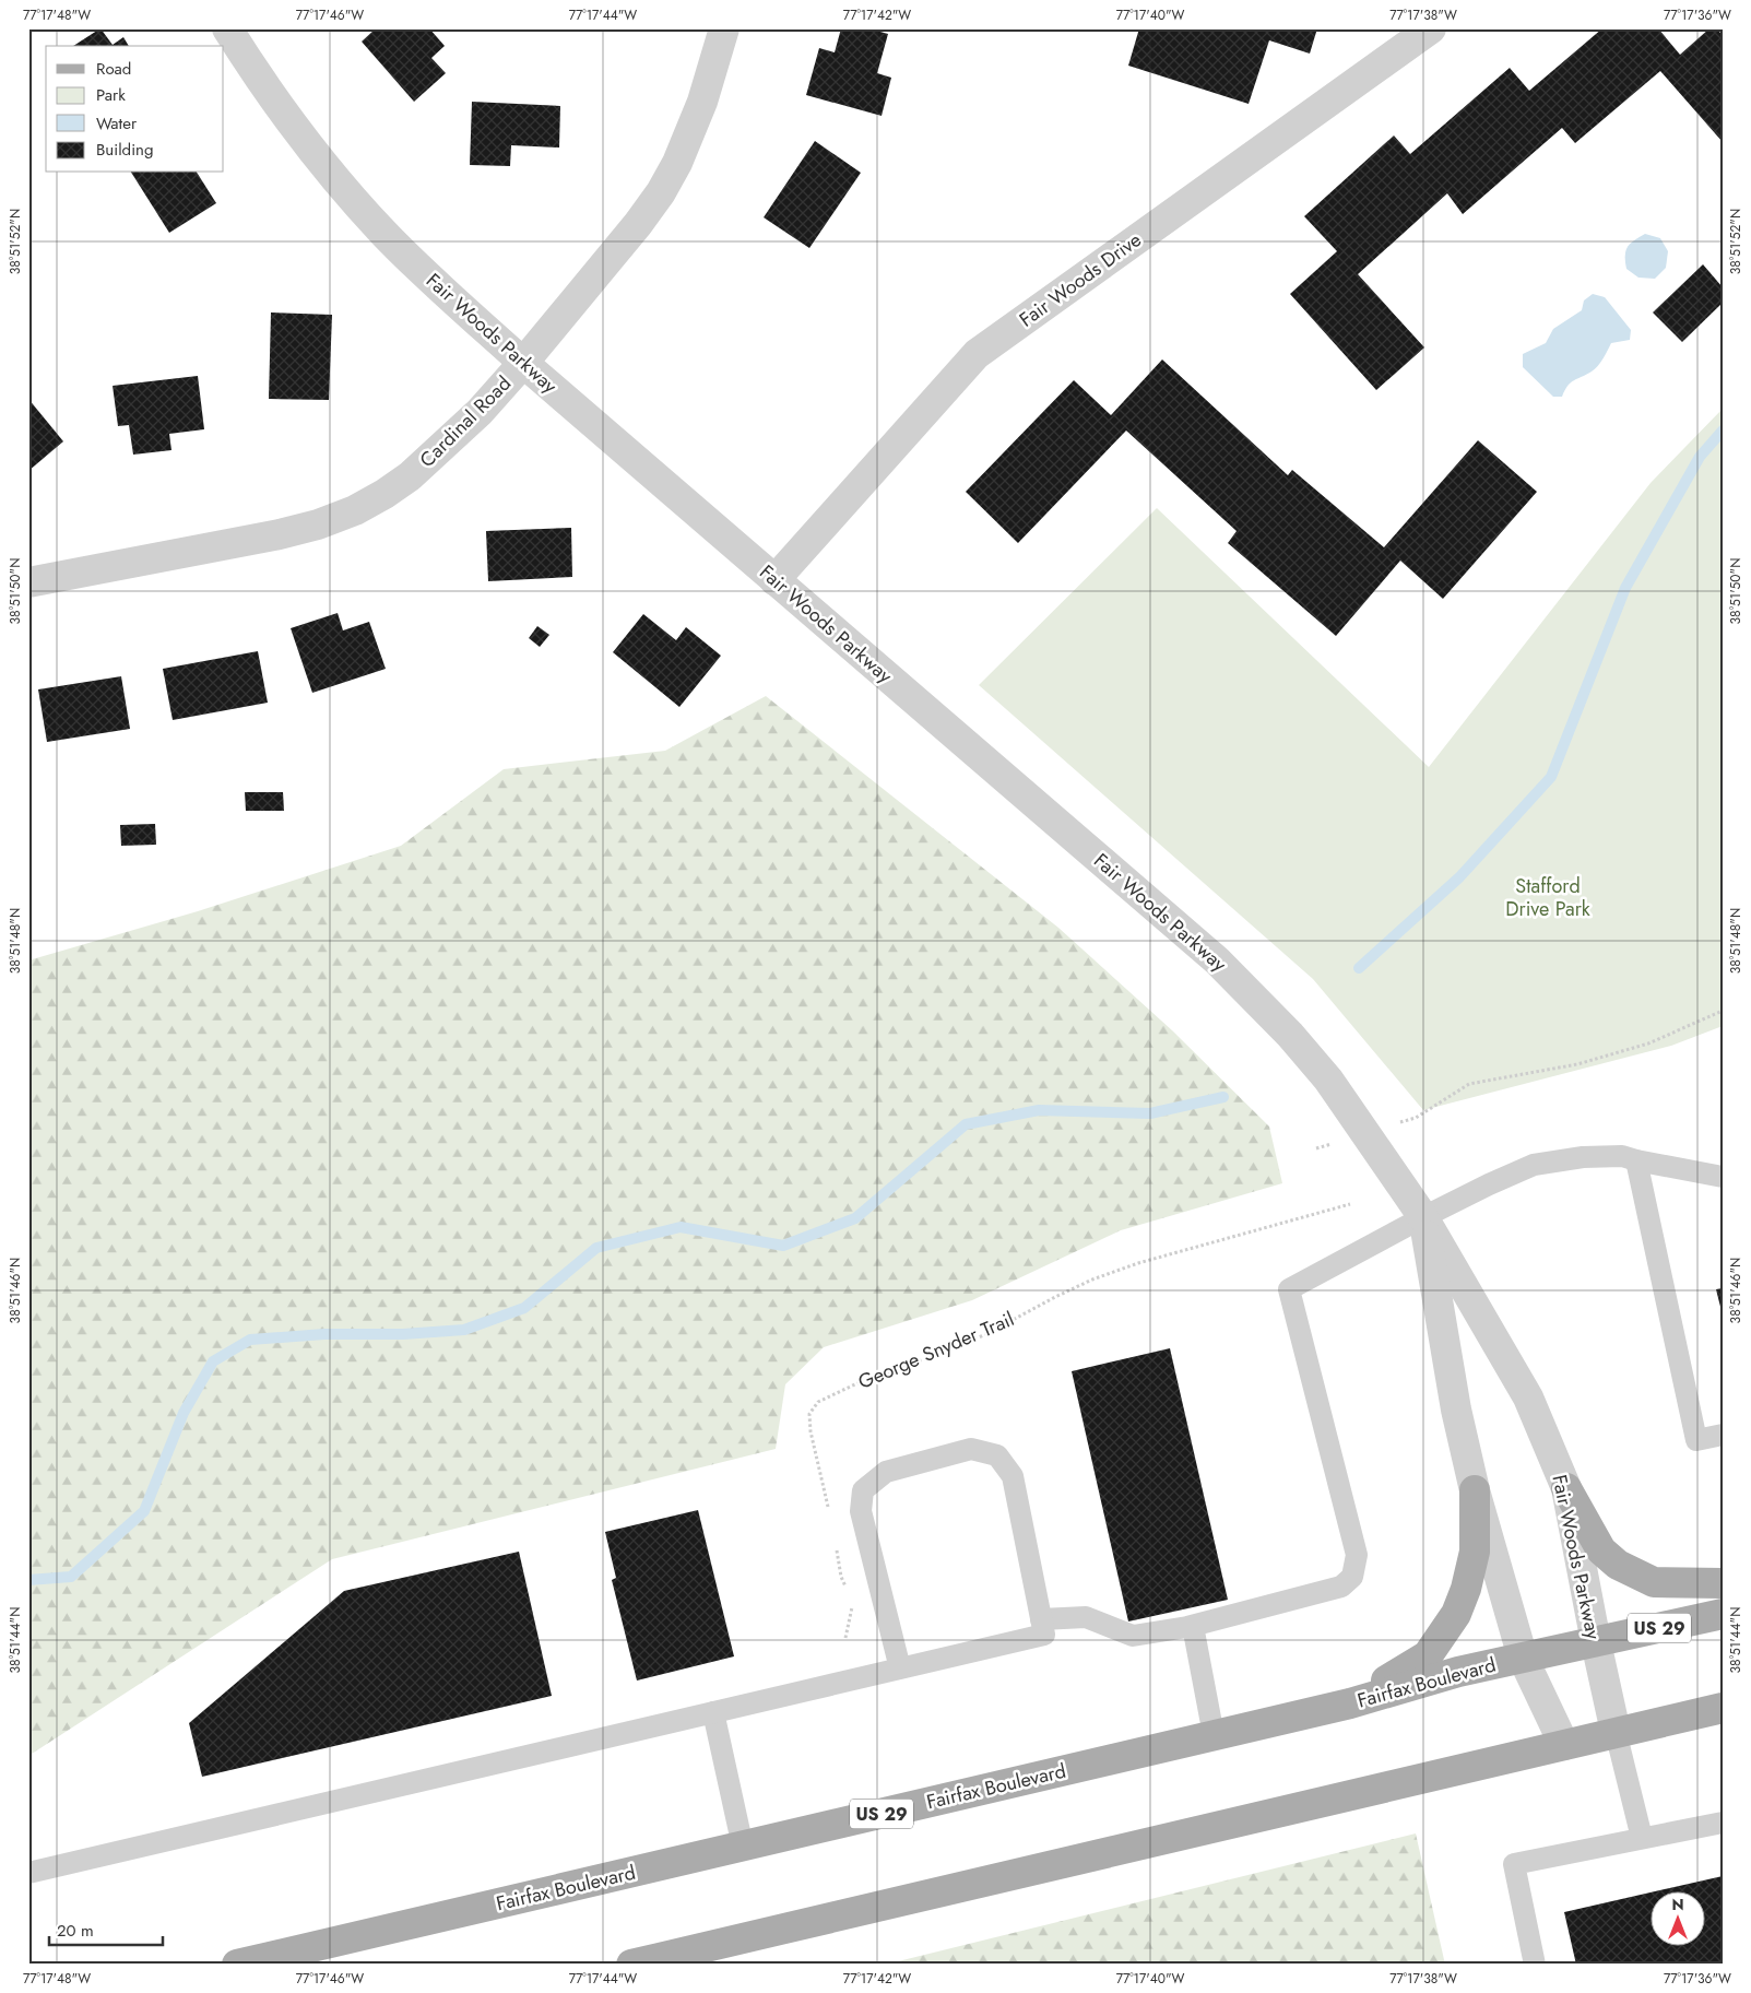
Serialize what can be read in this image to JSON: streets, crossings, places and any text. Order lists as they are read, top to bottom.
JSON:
{
  "streets": {
    "main road": ["US 29", "Fairfax Boulevard"],
    "street": ["Fair Woods Drive", "Fair Woods Parkway", "Cardinal Road"],
    "path": ["George Snyder Trail"]
  },
  "crossings": [
    ["Fair Woods Drive", "Fair Woods Parkway"],
    ["Fair Woods Parkway", "Cardinal Road"],
    ["Fair Woods Parkway", "Fairfax Boulevard"]
  ],
  "parks": ["Stafford Drive Park"],
  "legend": [
    "Road",
    "Park",
    "Water",
    "Building"
  ],
  "scale_bar": "20 m",
  "north": "top",
  "coordinates": [
    "77°17'48\"W",
    "77°17'46\"W",
    "77°17'44\"W",
    "77°17'42\"W",
    "77°17'40\"W",
    "77°17'38\"W",
    "77°17'36\"W",
    "38°51'52\"N",
    "38°51'50\"N",
    "38°51'48\"N",
    "38°51'46\"N",
    "38°51'44\"N"
  ]
}
